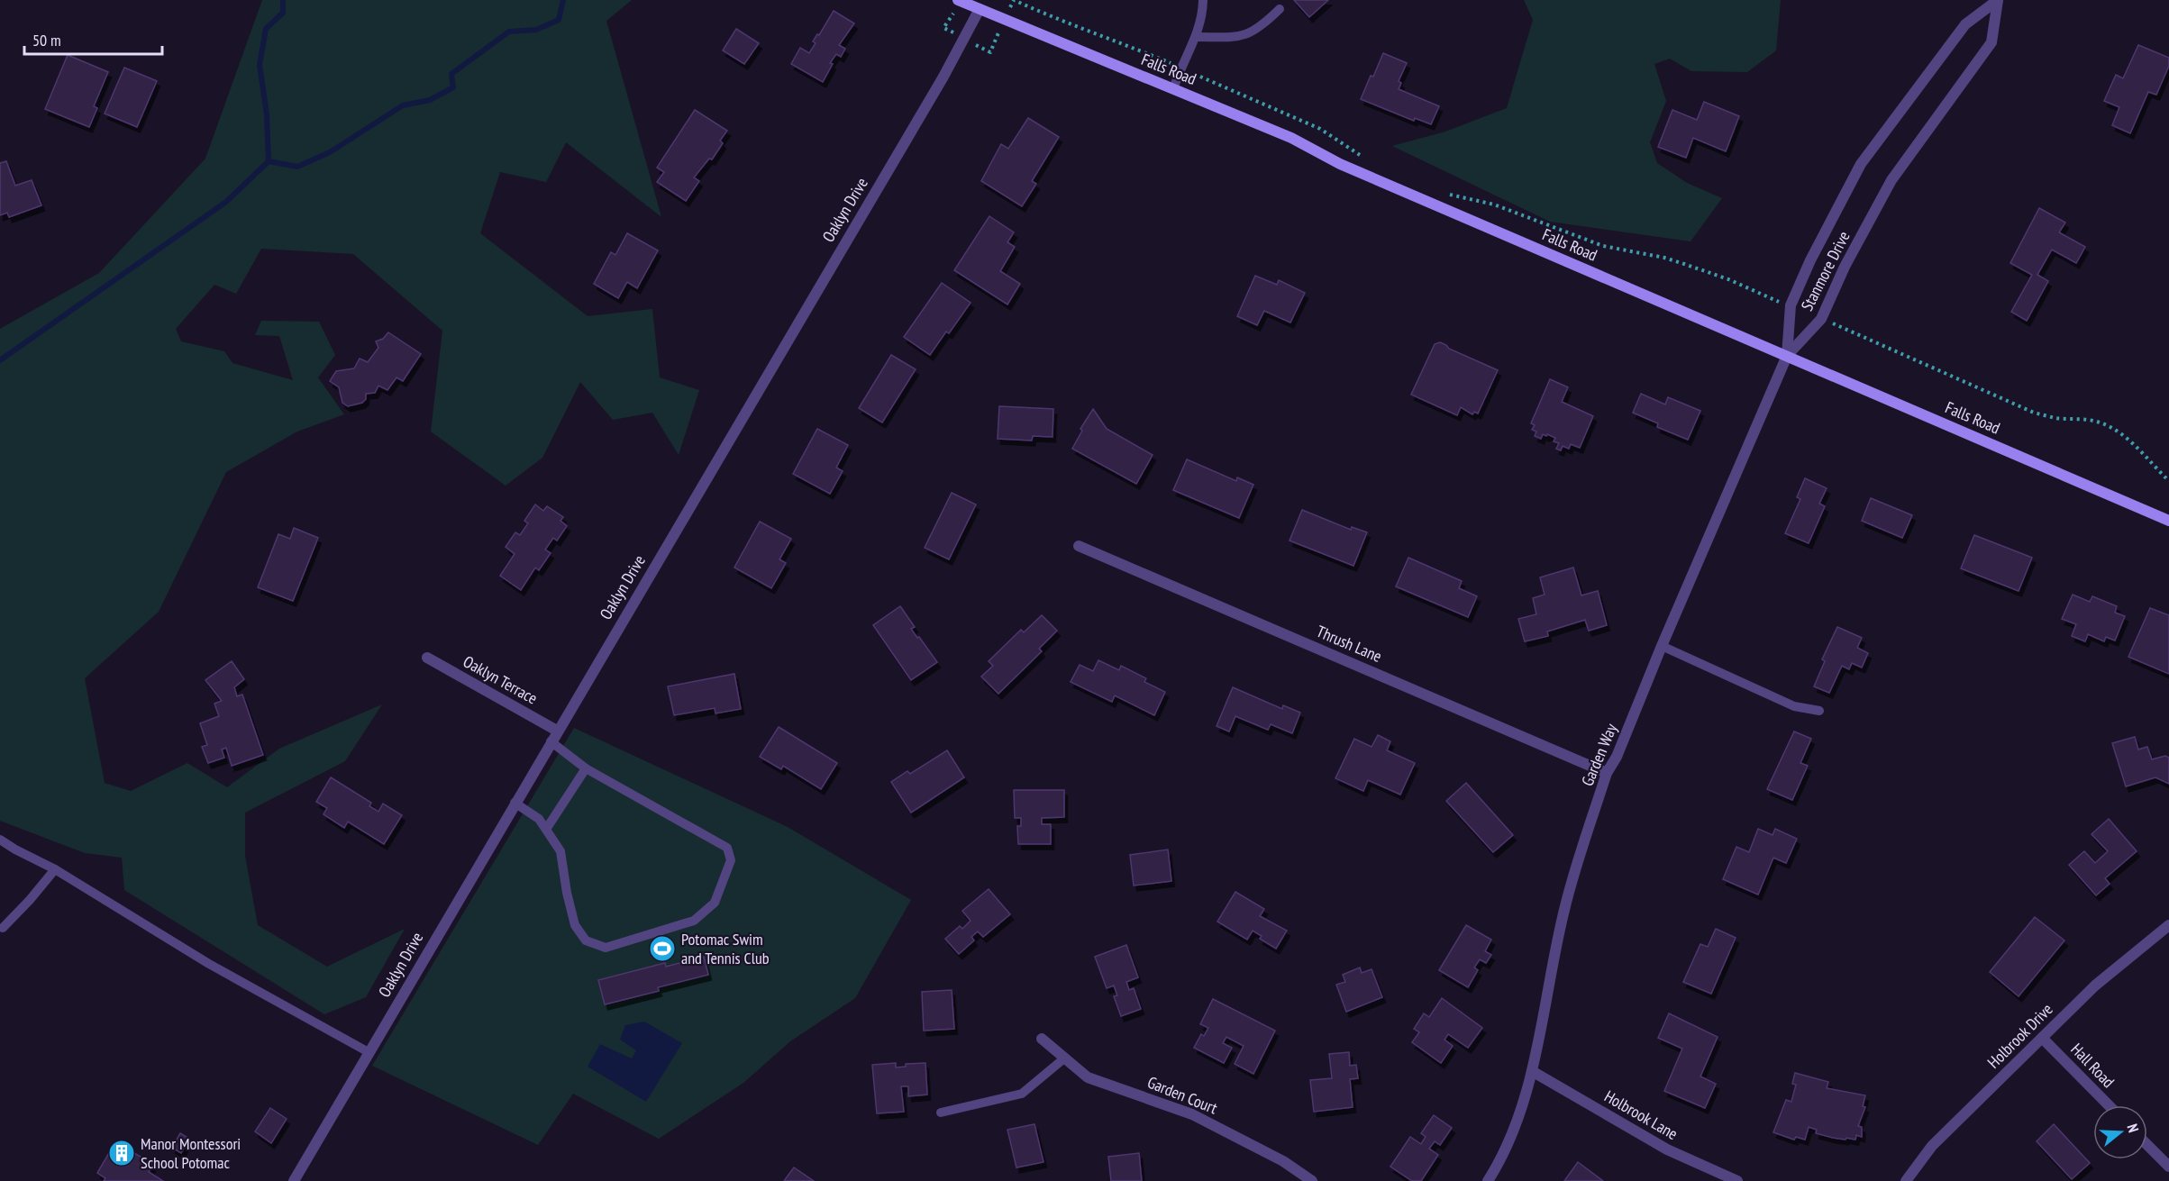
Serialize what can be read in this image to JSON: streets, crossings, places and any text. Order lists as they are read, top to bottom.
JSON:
{
  "streets": {
    "main road": ["Falls Road"],
    "street": [
      "Oaklyn Drive",
      "Stanmore Drive",
      "Thrush Lane",
      "Oaklyn Terrace",
      "Garden Way",
      "Holbrook Drive",
      "Hall Road",
      "Garden Court",
      "Holbrook Lane"
    ]
  },
  "crossings": [
    ["Falls Road", "Oaklyn Drive"],
    ["Falls Road", "Stanmore Drive"],
    ["Falls Road", "Garden Way"],
    ["Oaklyn Drive", "Oaklyn Terrace"],
    ["Stanmore Drive", "Garden Way"],
    ["Thrush Lane", "Garden Way"],
    ["Garden Way", "Holbrook Lane"],
    ["Holbrook Drive", "Hall Road"]
  ],
  "places": {
    "sports": ["Potomac Swim and Tennis Club"],
    "building": ["Manor Montessori School Potomac"]
  },
  "scale_bar": "50 m",
  "north": "right"
}
